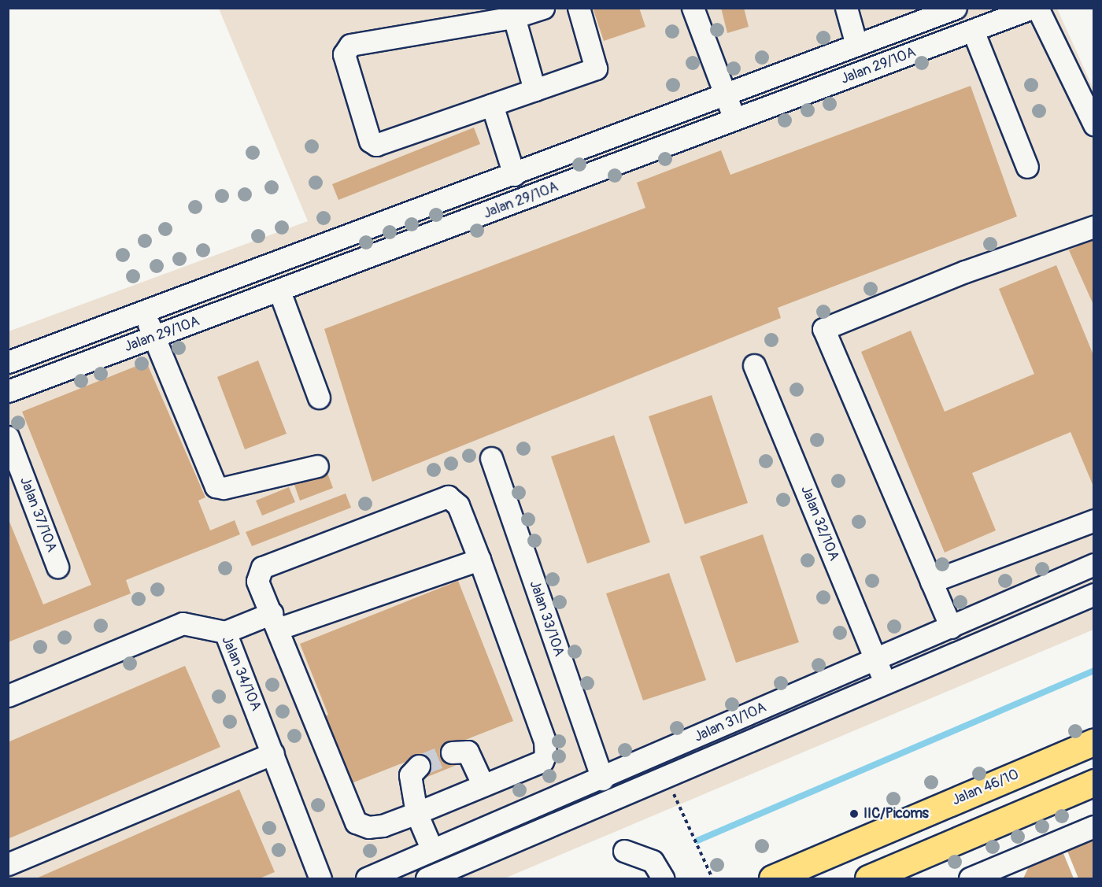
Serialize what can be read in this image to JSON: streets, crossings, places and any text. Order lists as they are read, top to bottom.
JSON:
{
  "streets": {
    "main road": ["Jalan 46/10"],
    "street": [
      "Jalan 29/10A",
      "Jalan 37/10A",
      "Jalan 32/10A",
      "Jalan 33/10A",
      "Jalan 34/10A",
      "Jalan 31/10A"
    ]
  },
  "crossings": [
    ["Jalan 32/10A", "Jalan 31/10A"],
    ["Jalan 33/10A", "Jalan 31/10A"]
  ],
  "places": ["IIC/Picoms"]
}
